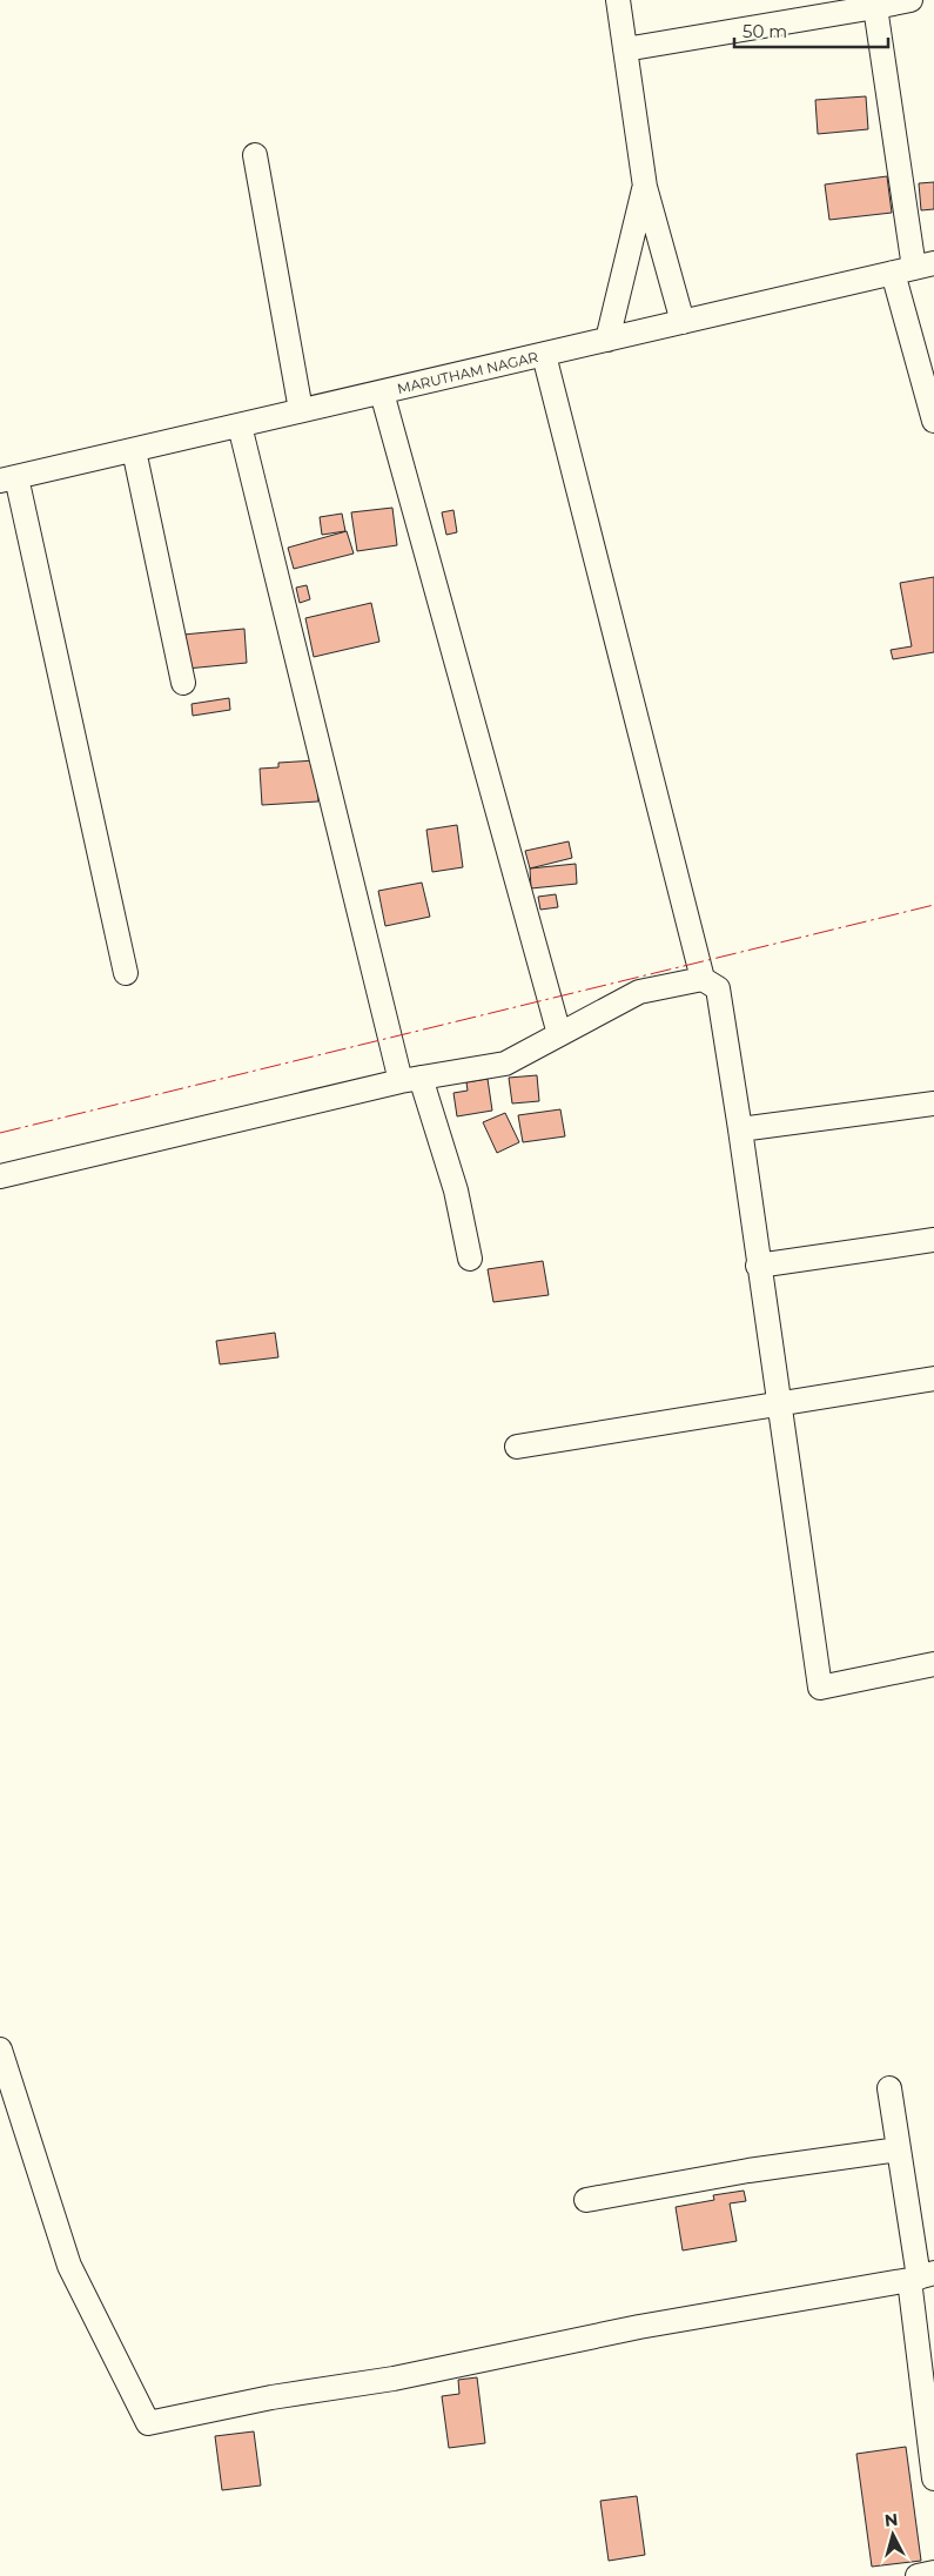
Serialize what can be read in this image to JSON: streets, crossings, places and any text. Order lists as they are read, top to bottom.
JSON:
{
  "streets": {
    "street": ["MARUTHAM NAGAR"]
  },
  "scale_bar": "50 m",
  "north": "top"
}
